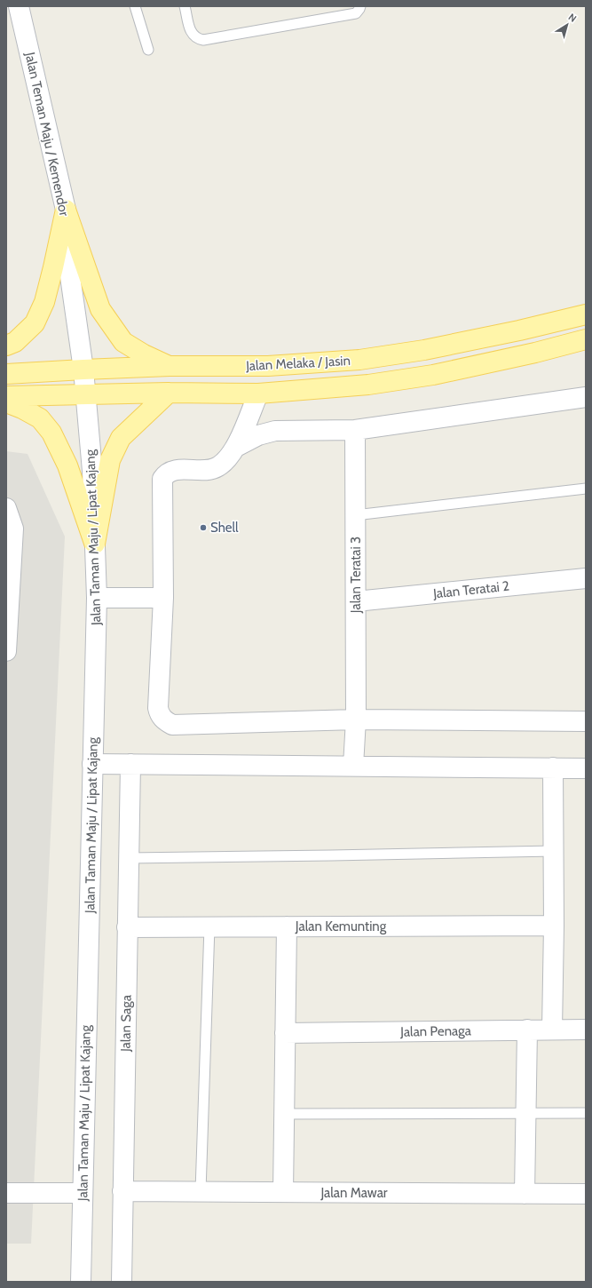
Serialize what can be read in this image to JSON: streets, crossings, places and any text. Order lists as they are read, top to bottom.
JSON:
{
  "streets": {
    "main road": ["Jalan Melaka / Jasin"],
    "street": [
      "Jalan Teman Maju / Kemendor",
      "Jalan Taman Maju / Lipat Kajang",
      "Jalan Teratai 3",
      "Jalan Teratai 2",
      "Jalan Kemunting",
      "Jalan Saga",
      "Jalan Penaga",
      "Jalan Mawar"
    ]
  },
  "crossings": [
    ["Jalan Teman Maju / Kemendor", "Jalan Melaka / Jasin"],
    ["Jalan Teman Maju / Kemendor", "Jalan Taman Maju / Lipat Kajang"],
    ["Jalan Melaka / Jasin", "Jalan Taman Maju / Lipat Kajang"],
    ["Jalan Teratai 3", "Jalan Teratai 2"],
    ["Jalan Kemunting", "Jalan Saga"],
    ["Jalan Saga", "Jalan Mawar"]
  ],
  "places": ["Shell"],
  "north": "top right"
}
